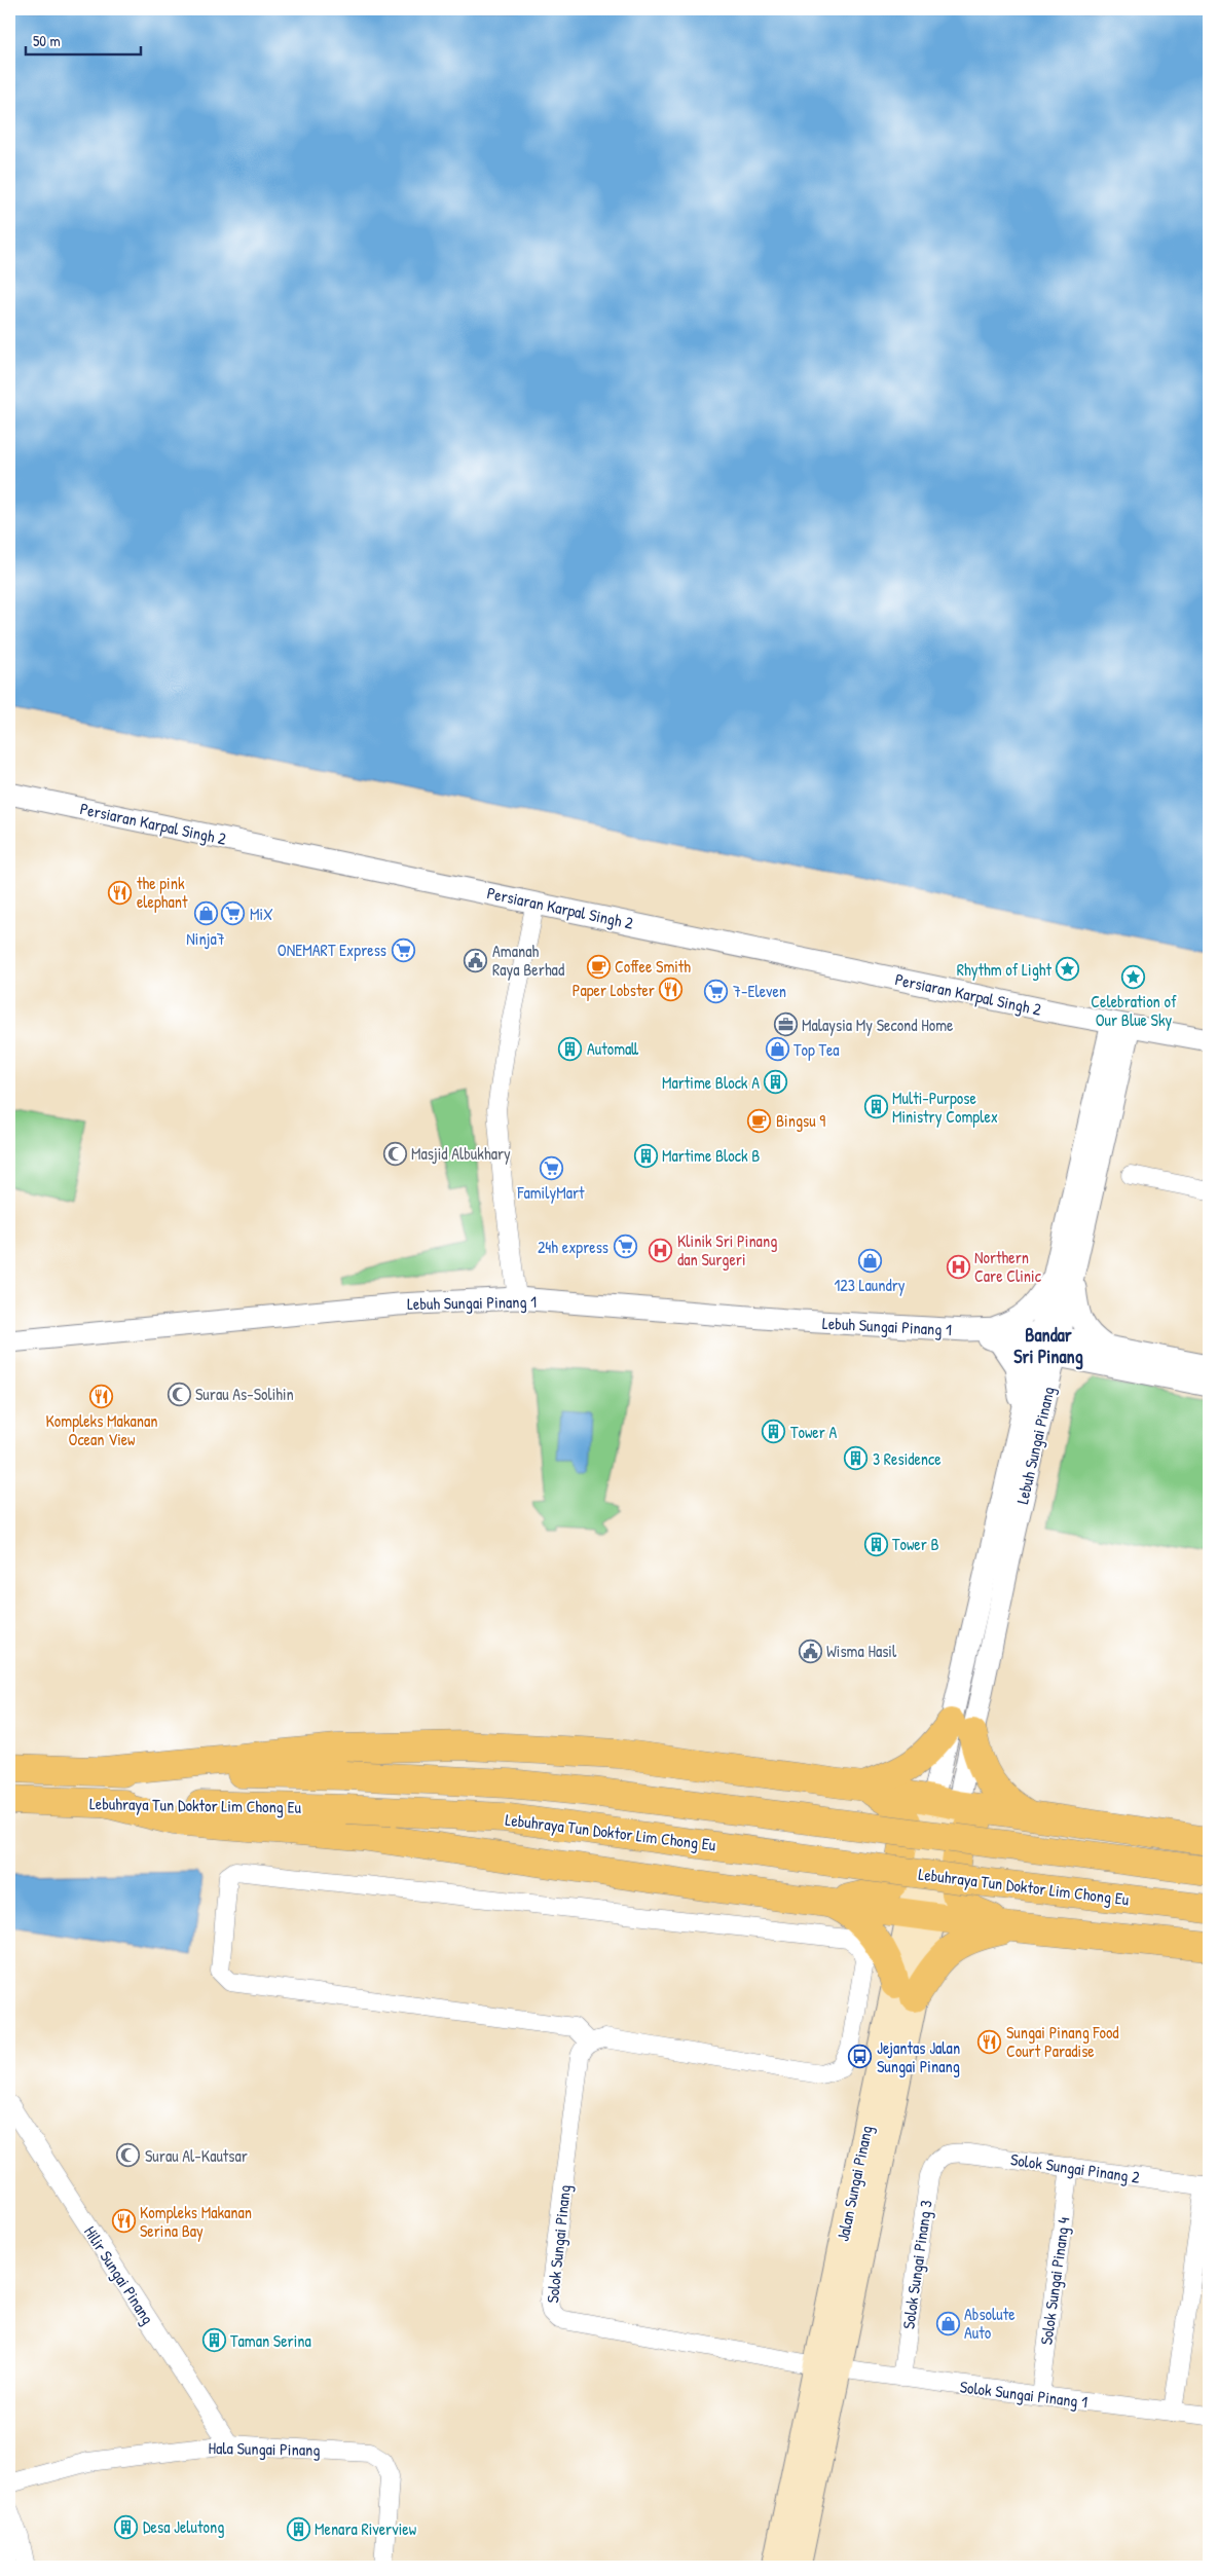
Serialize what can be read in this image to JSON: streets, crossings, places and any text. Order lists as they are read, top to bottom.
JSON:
{
  "streets": {
    "highway": ["Lebuhraya Tun Doktor Lim Chong Eu"],
    "main road": ["Jalan Sungai Pinang"],
    "street": [
      "Persiaran Karpal Singh 2",
      "Lebuh Sungai Pinang 1",
      "Lebuh Sungai Pinang",
      "Solok Sungai Pinang 2",
      "Solok Sungai Pinang",
      "Solok Sungai Pinang 3",
      "Hilir Sungai Pinang",
      "Solok Sungai Pinang 4",
      "Solok Sungai Pinang 1",
      "Hala Sungai Pinang"
    ]
  },
  "crossings": [
    ["Persiaran Karpal Singh 2", "Lebuh Sungai Pinang"],
    ["Lebuh Sungai Pinang 1", "Lebuh Sungai Pinang"],
    ["Lebuh Sungai Pinang", "Jalan Sungai Pinang"],
    ["Solok Sungai Pinang 2", "Solok Sungai Pinang 3"],
    ["Solok Sungai Pinang 2", "Solok Sungai Pinang 4"],
    ["Jalan Sungai Pinang", "Solok Sungai Pinang"],
    ["Jalan Sungai Pinang", "Solok Sungai Pinang 1"],
    ["Solok Sungai Pinang", "Solok Sungai Pinang 1"],
    ["Solok Sungai Pinang 3", "Solok Sungai Pinang 1"],
    ["Hilir Sungai Pinang", "Hala Sungai Pinang"],
    ["Solok Sungai Pinang 4", "Solok Sungai Pinang 1"]
  ],
  "districts": ["Bandar Sri Pinang"],
  "places": {
    "restaurant": [
      "the pink elephant",
      "Paper Lobster",
      "Kompleks Makanan Ocean View",
      "Sungai Pinang Food Court Paradise",
      "Kompleks Makanan Serina Bay"
    ],
    "shop": [
      "Ninja7",
      "Top Tea",
      "123 Laundry",
      "Absolute Auto"
    ],
    "supermarket": [
      "MiX",
      "ONEMART Express",
      "7-Eleven",
      "FamilyMart",
      "24h express"
    ],
    "public building": ["Amanah Raya Berhad", "Wisma Hasil"],
    "cafe": ["Coffee Smith", "Bingsu 9"],
    "place": ["Rhythm of Light", "Celebration of Our Blue Sky"],
    "office": ["Malaysia My Second Home"],
    "building": [
      "Automall",
      "Martime Block A",
      "Multi-Purpose Ministry Complex",
      "Martime Block B",
      "Tower A",
      "3 Residence",
      "Tower B",
      "Taman Serina",
      "Desa Jelutong",
      "Menara Riverview"
    ],
    "mosque": ["Masjid Albukhary", "Surau As-Solihin", "Surau Al-Kautsar"],
    "hospital": ["Klinik Sri Pinang dan Surgeri", "Northern Care Clinic"],
    "bus stop": ["Jejantas Jalan Sungai Pinang"]
  },
  "scale_bar": "50 m"
}
